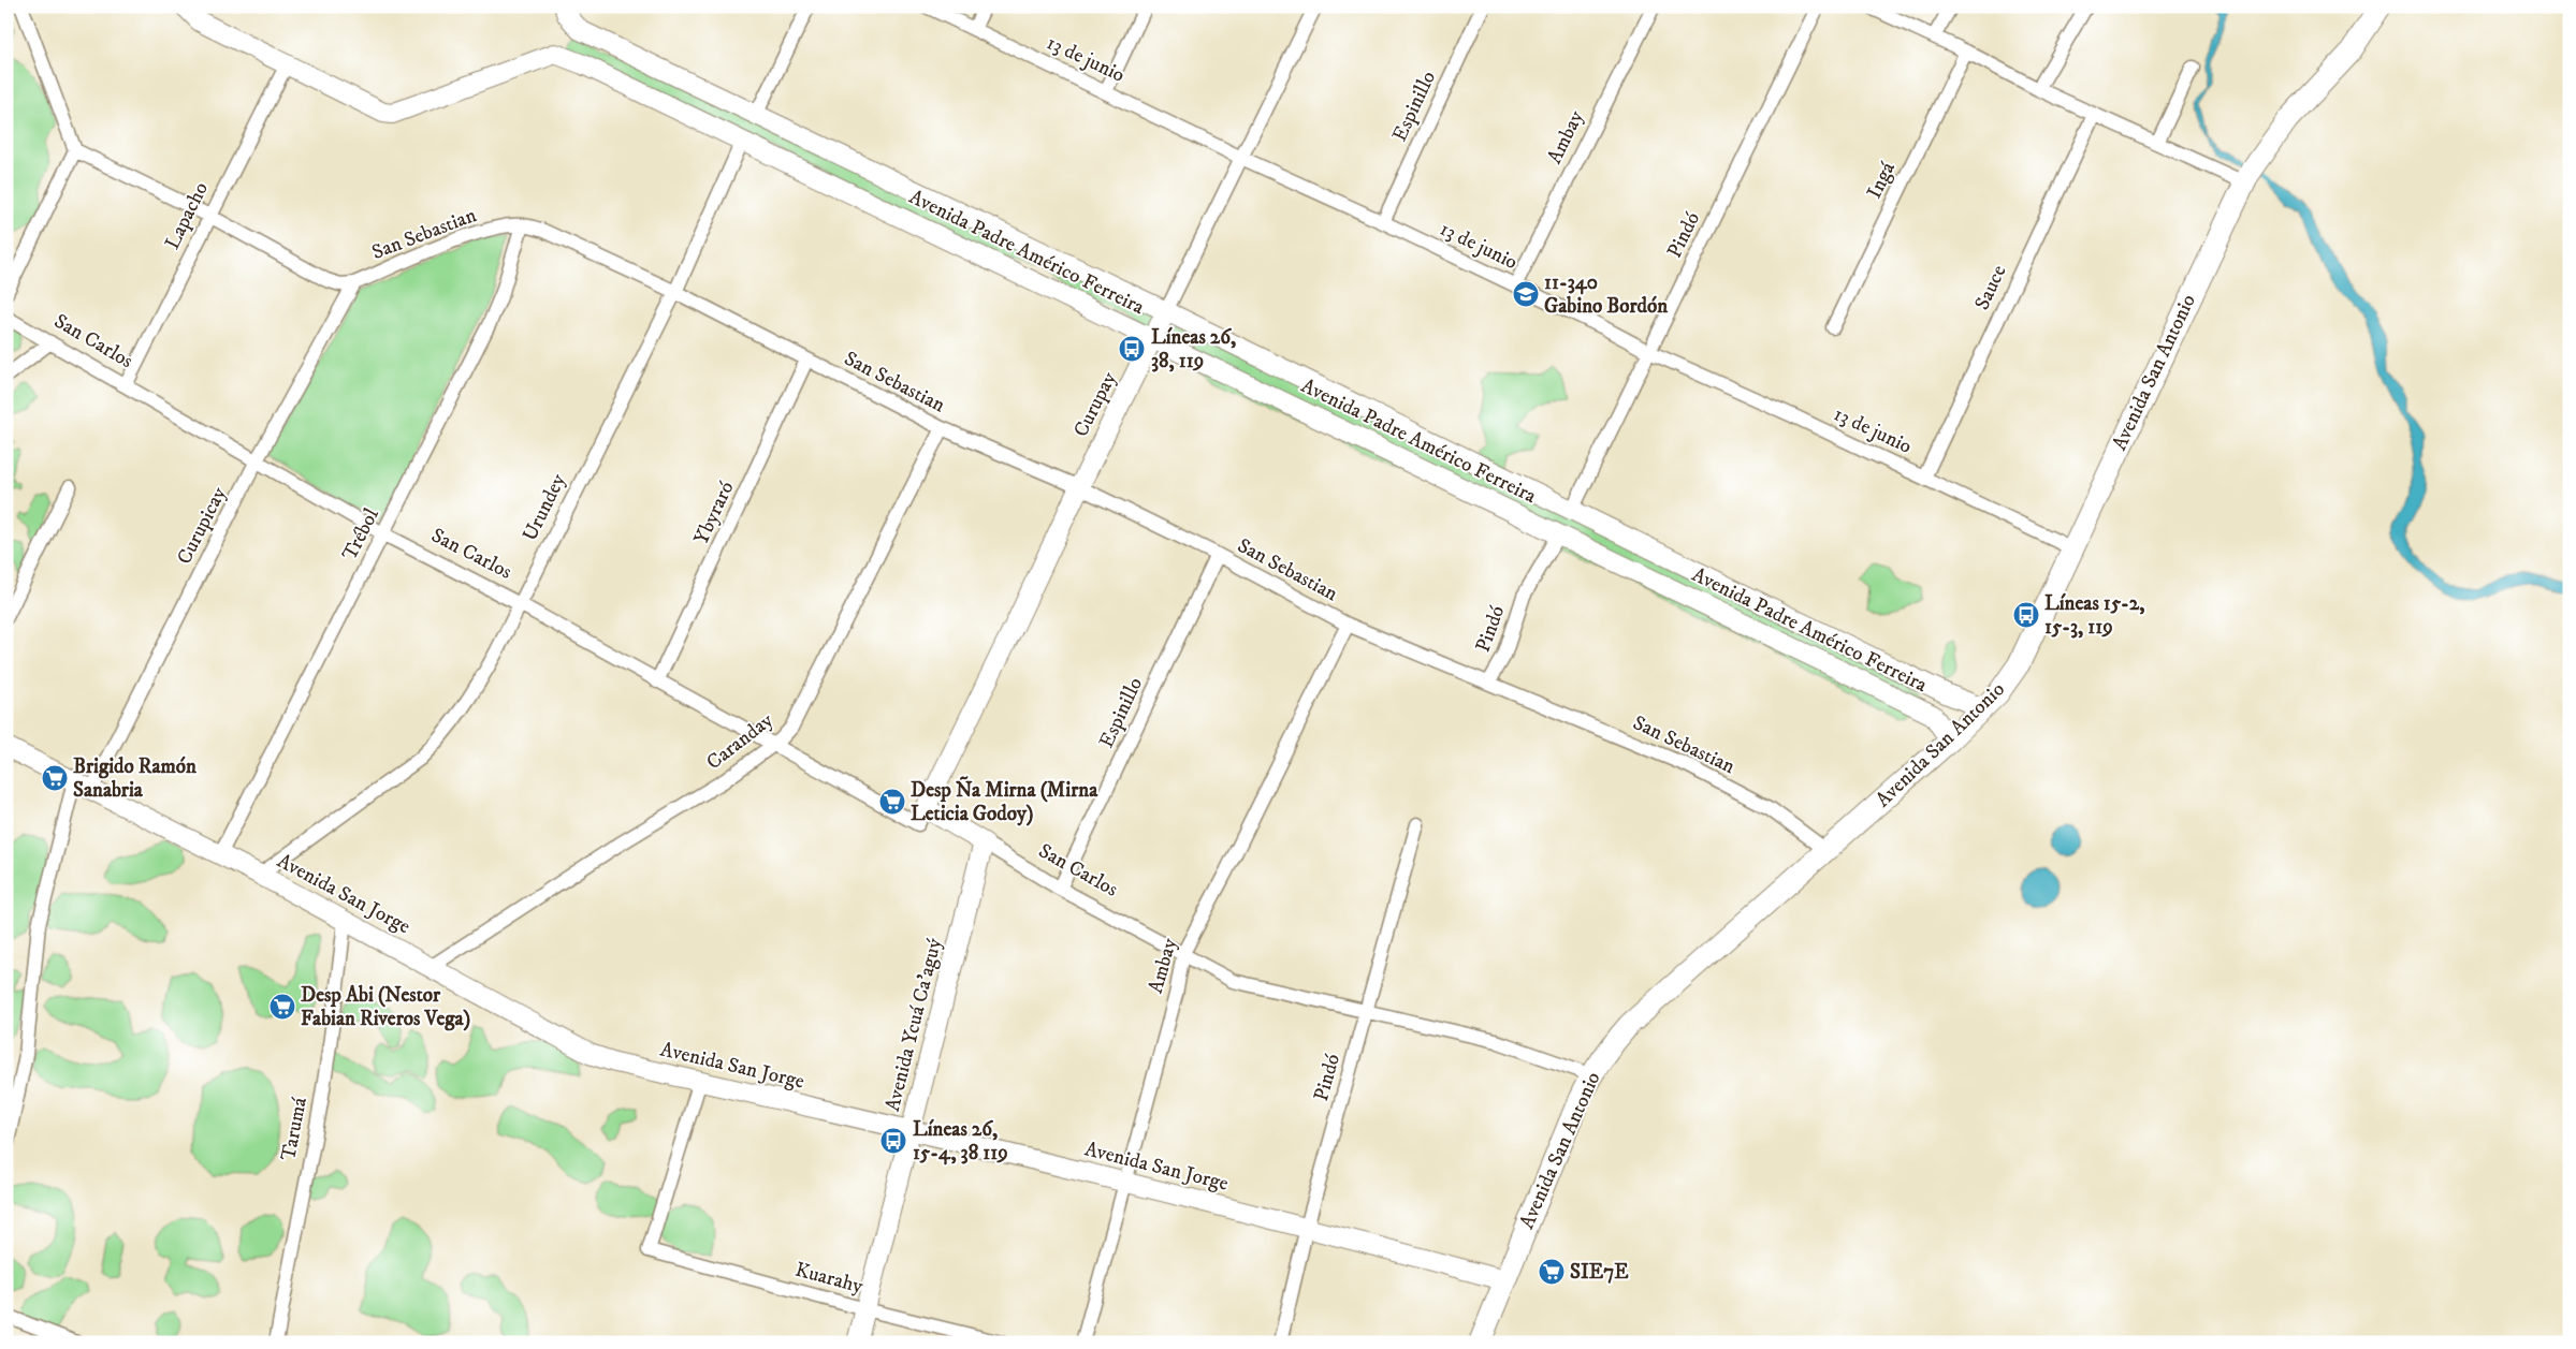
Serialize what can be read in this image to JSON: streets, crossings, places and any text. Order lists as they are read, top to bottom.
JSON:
{
  "streets": {
    "main road": ["Avenida San Antonio"],
    "street": [
      "13 de junio",
      "Espinillo",
      "Ambay",
      "Ingá",
      "Lapacho",
      "San Sebastian",
      "Pindó",
      "Avenida Padre Américo Ferreira",
      "Sauce",
      "San Carlos",
      "Curupay",
      "Urundey",
      "Ybyraró",
      "Curupicay",
      "Trébol",
      "Caranday",
      "Avenida San Jorge",
      "Avenida Ycuá Ca'aguý",
      "Tarumá",
      "Kuarahy"
    ]
  },
  "crossings": [
    ["13 de junio", "Espinillo"],
    ["13 de junio", "Ambay"],
    ["13 de junio", "Pindó"],
    ["13 de junio", "Sauce"],
    ["13 de junio", "Avenida San Antonio"],
    ["13 de junio", "Curupay"],
    ["Espinillo", "San Sebastian"],
    ["Espinillo", "San Carlos"],
    ["Ambay", "San Sebastian"],
    ["Ambay", "San Carlos"],
    ["Ambay", "Avenida San Jorge"],
    ["Lapacho", "San Sebastian"],
    ["Lapacho", "San Carlos"],
    ["San Sebastian", "Pindó"],
    ["San Sebastian", "Avenida San Antonio"],
    ["San Sebastian", "Curupay"],
    ["San Sebastian", "Urundey"],
    ["San Sebastian", "Ybyraró"],
    ["San Sebastian", "Curupicay"],
    ["San Sebastian", "Trébol"],
    ["San Sebastian", "Caranday"],
    ["Pindó", "Avenida Padre Américo Ferreira"],
    ["Pindó", "San Carlos"],
    ["Pindó", "Avenida San Jorge"],
    ["Avenida Padre Américo Ferreira", "Avenida San Antonio"],
    ["Avenida Padre Américo Ferreira", "Curupay"],
    ["Avenida Padre Américo Ferreira", "Urundey"],
    ["San Carlos", "Avenida San Antonio"],
    ["San Carlos", "Curupay"],
    ["San Carlos", "Urundey"],
    ["San Carlos", "Ybyraró"],
    ["San Carlos", "Curupicay"],
    ["San Carlos", "Trébol"],
    ["San Carlos", "Caranday"],
    ["San Carlos", "Avenida Ycuá Ca'aguý"],
    ["Avenida San Antonio", "Avenida San Jorge"],
    ["Urundey", "Avenida San Jorge"],
    ["Curupicay", "Avenida San Jorge"],
    ["Trébol", "Avenida San Jorge"],
    ["Caranday", "Avenida San Jorge"],
    ["Avenida San Jorge", "Avenida Ycuá Ca'aguý"],
    ["Avenida San Jorge", "Tarumá"],
    ["Avenida San Jorge", "Kuarahy"],
    ["Avenida Ycuá Ca'aguý", "Kuarahy"]
  ],
  "places": {
    "school or university": ["11-340 Gabino Bordón"],
    "bus stop": ["Líneas 26, 38, 119", "Líneas 15-2, 15-3, 119", "Líneas 26, 15-4, 38 119"],
    "supermarket": [
      "Brigido Ramón Sanabria",
      "Desp Ña Mirna (Mirna Leticia Godoy)",
      "Desp Abi (Nestor Fabian Riveros Vega)",
      "SIE7E"
    ]
  }
}
